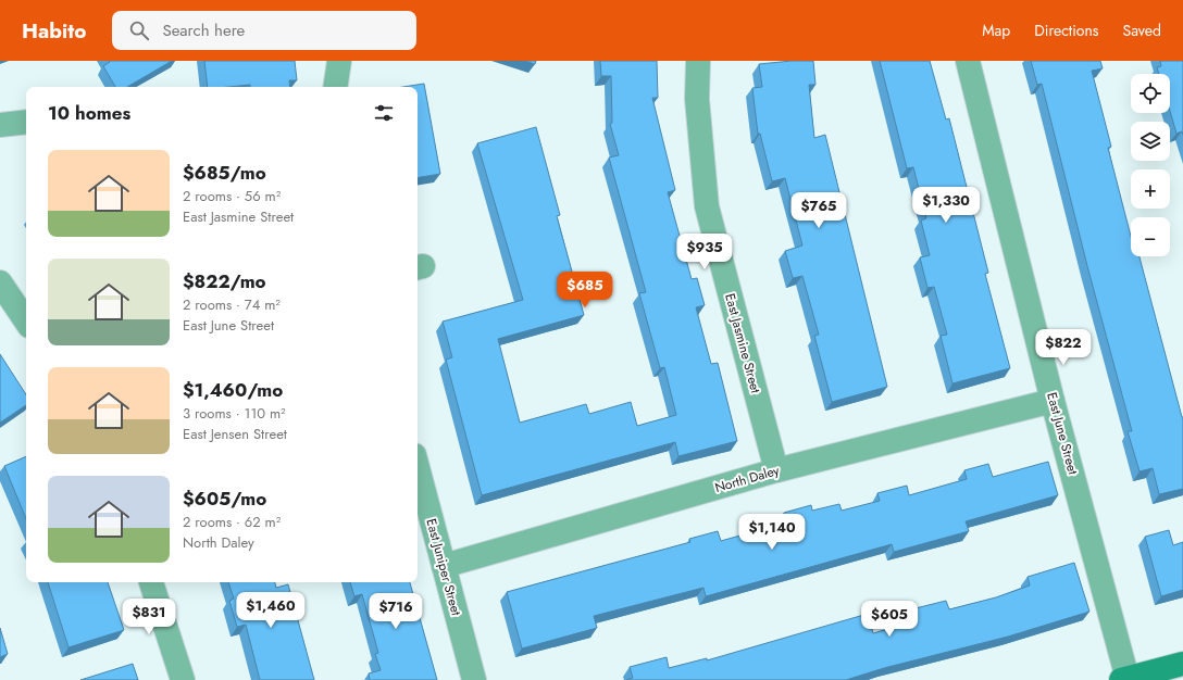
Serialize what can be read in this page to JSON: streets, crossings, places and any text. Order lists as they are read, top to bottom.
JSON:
{
  "streets": {
    "street": [
      "East Jasmine Street",
      "East June Street",
      "North Daley",
      "East Juniper Street"
    ]
  },
  "crossings": [
    ["East Jasmine Street", "North Daley"],
    ["East June Street", "North Daley"],
    ["North Daley", "East Juniper Street"]
  ],
  "page": {
    "header": "Habito",
    "search": "Search here",
    "nav": ["Map", "Directions", "Saved"],
    "map_buttons": ["+", "−"],
    "heading": "10 homes",
    "list": [
      {
        "name": "$685/mo",
        "note": "2 rooms · 56 m² · East Jasmine Street"
      },
      {
        "name": "$822/mo",
        "note": "2 rooms · 74 m² · East June Street"
      },
      {
        "name": "$1,460/mo",
        "note": "3 rooms · 110 m² · East Jensen Street"
      },
      {
        "name": "$605/mo",
        "note": "2 rooms · 62 m² · North Daley"
      }
    ],
    "price": [
      "$1,330",
      "$765",
      "$935",
      "$685",
      "$822",
      "$1,140",
      "$1,460",
      "$716",
      "$831",
      "$605"
    ]
  }
}
